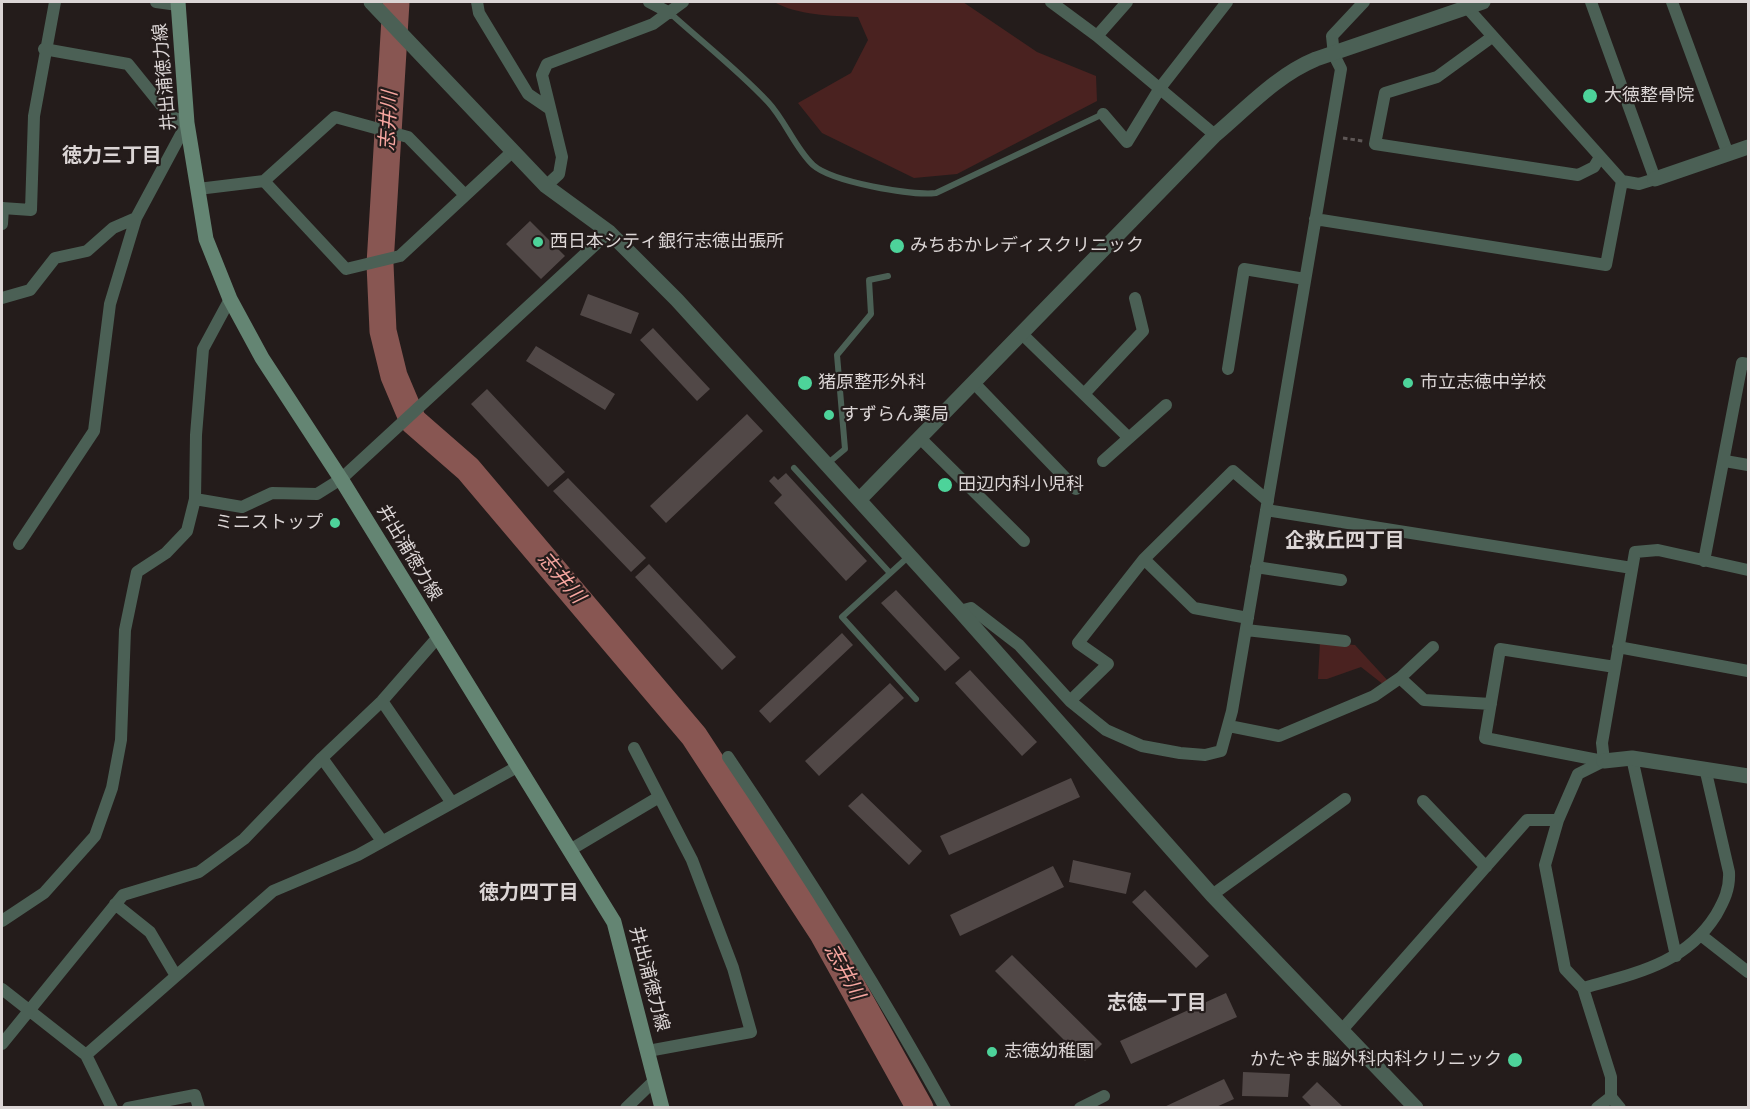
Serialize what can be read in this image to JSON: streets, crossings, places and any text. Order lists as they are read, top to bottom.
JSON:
{
  "streets": {
    "main road": ["井出浦徳力線"]
  },
  "districts": [
    "徳力三丁目",
    "企救丘四丁目",
    "徳力四丁目",
    "志徳一丁目"
  ],
  "water": ["志井川"],
  "places": [
    "大徳整骨院",
    "西日本シティ銀行志徳出張所",
    "みちおかレディスクリニック",
    "猪原整形外科",
    "市立志徳中学校",
    "すずらん薬局",
    "田辺内科小児科",
    "ミニストップ",
    "志徳幼稚園",
    "かたやま脳外科内科クリニック"
  ]
}
